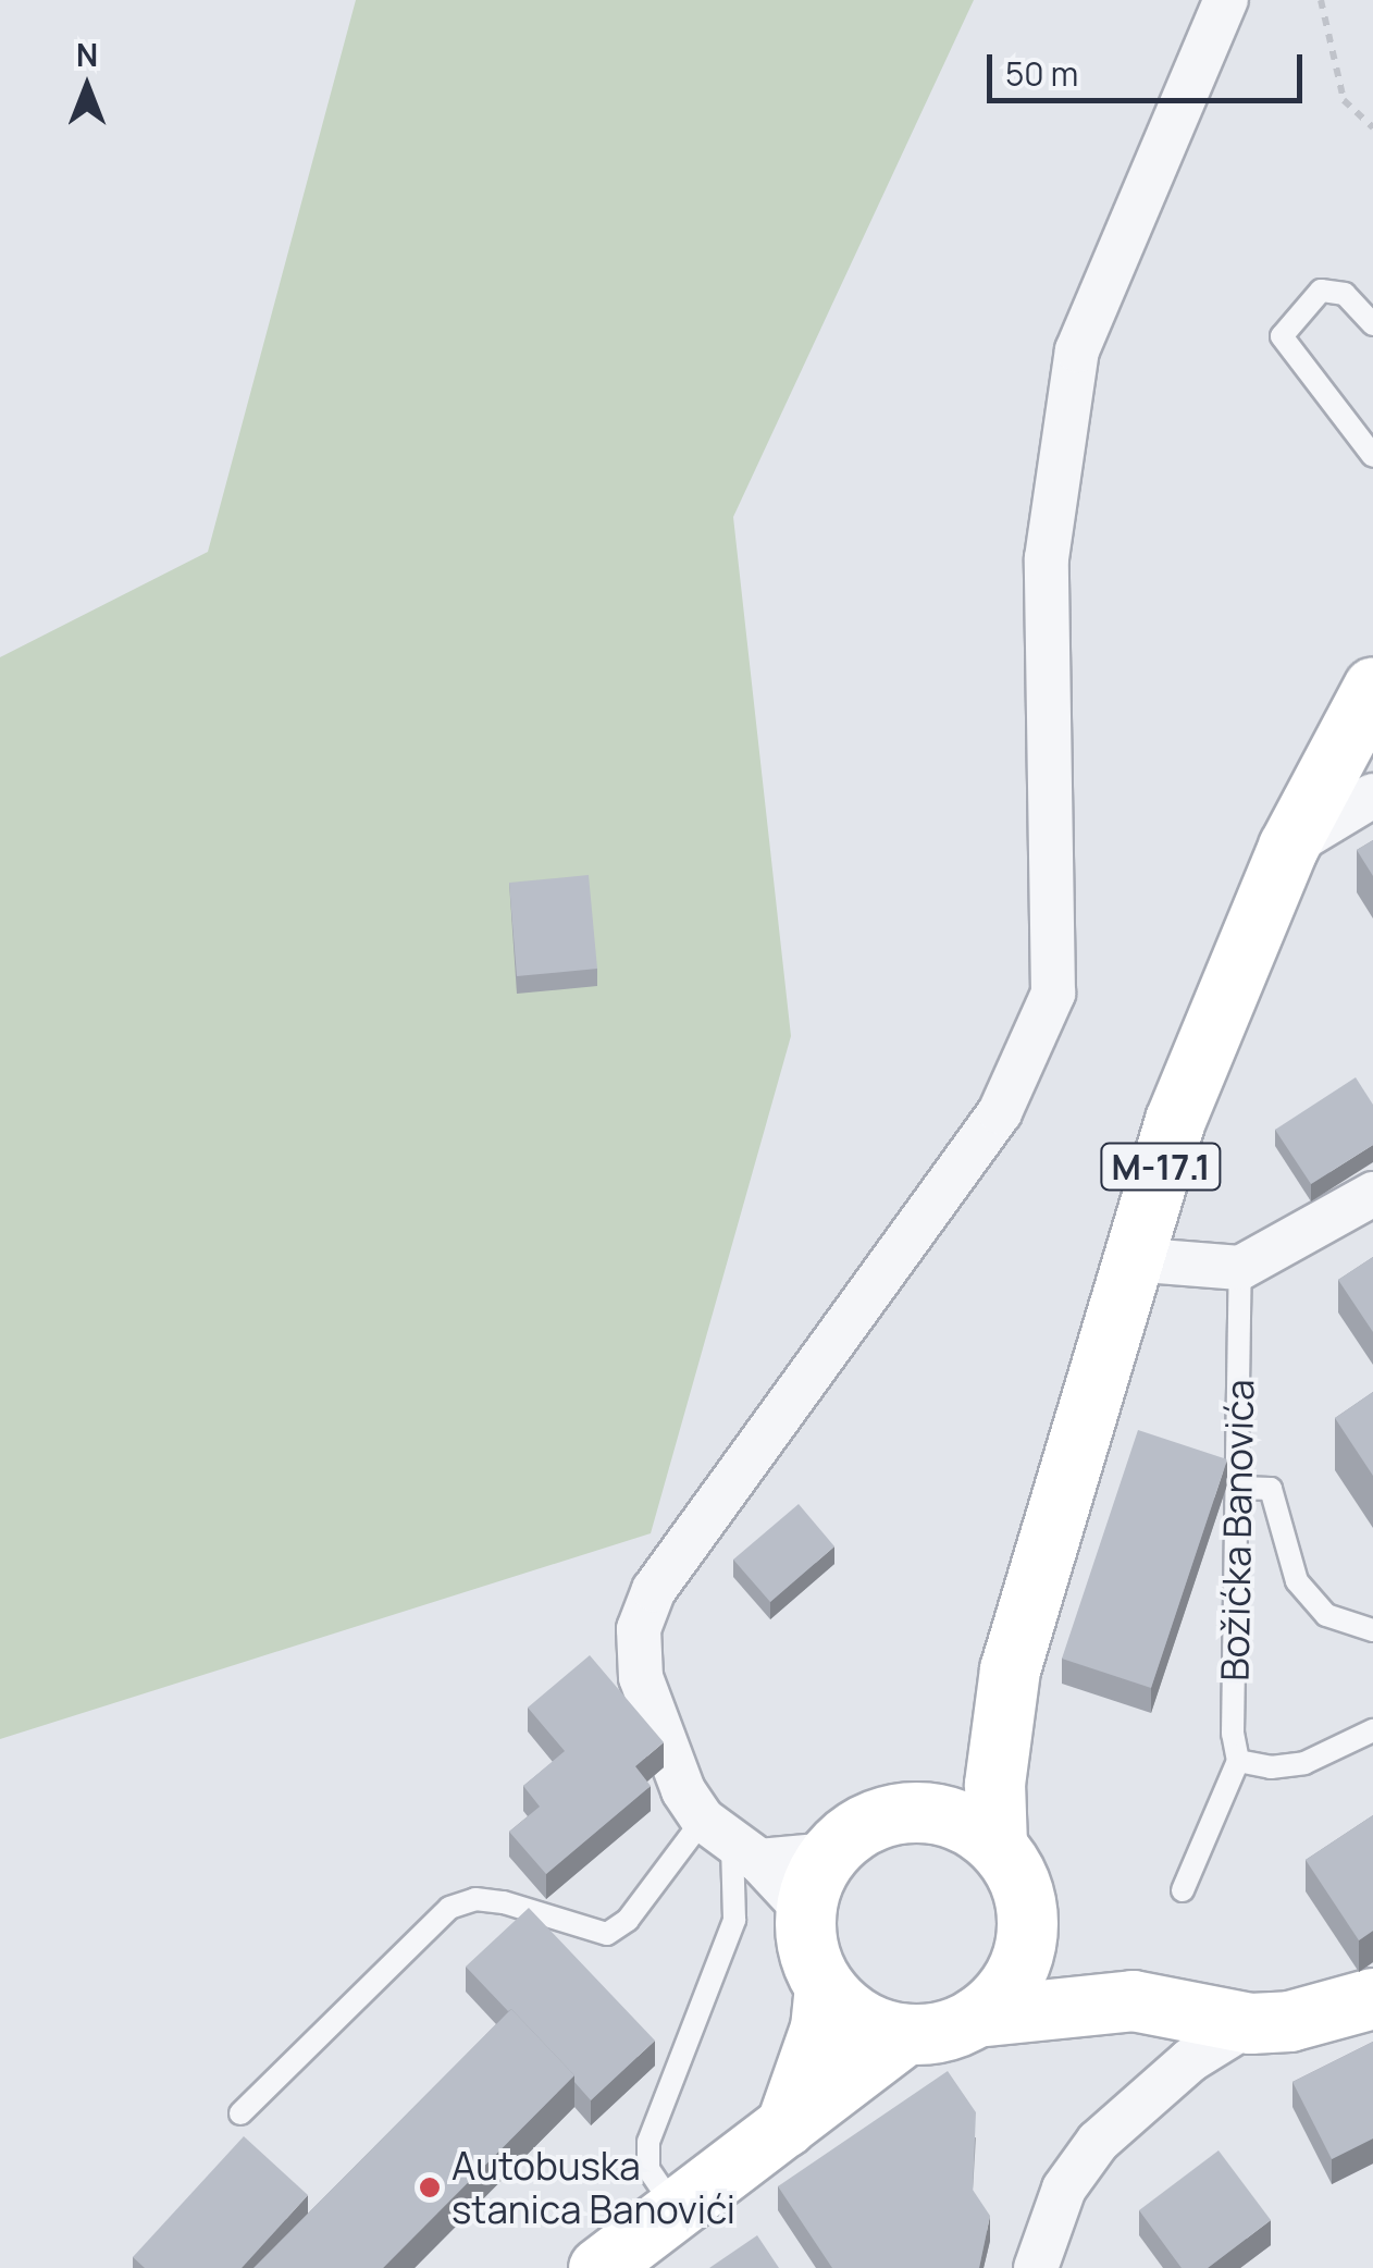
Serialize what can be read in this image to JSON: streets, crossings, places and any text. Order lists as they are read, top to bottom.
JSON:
{
  "streets": {
    "main road": ["M-17.1"],
    "lane": ["Božićka Banovića"]
  },
  "places": ["Autobuska stanica Banovići"],
  "scale_bar": "50 m",
  "north": "top"
}
